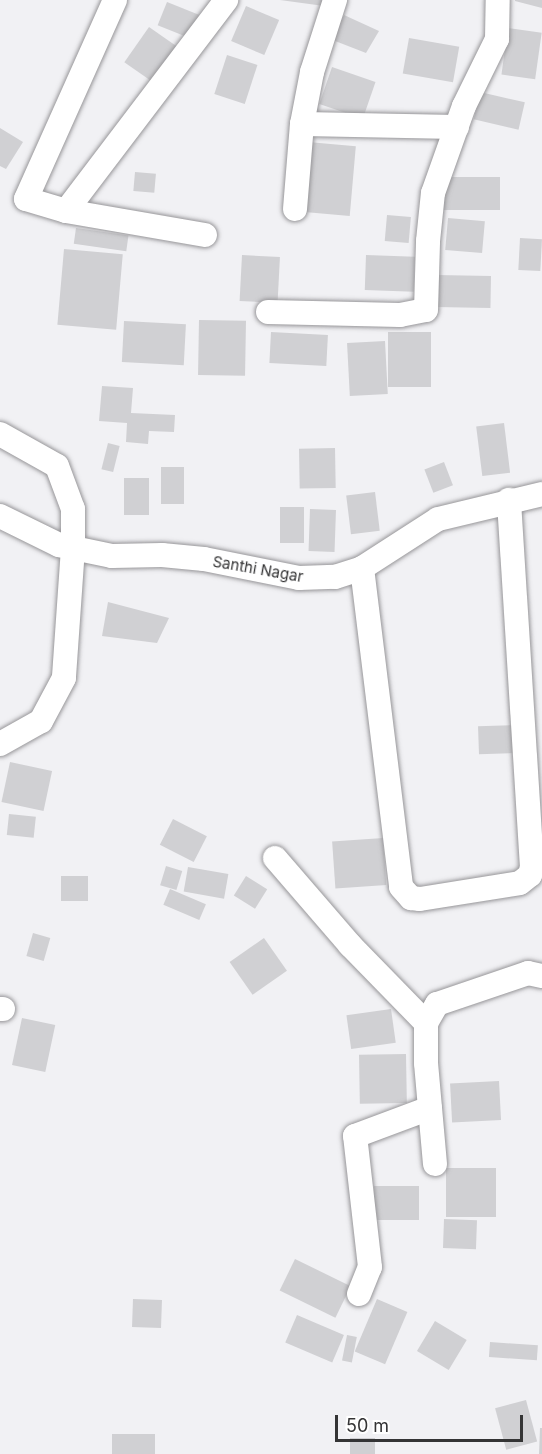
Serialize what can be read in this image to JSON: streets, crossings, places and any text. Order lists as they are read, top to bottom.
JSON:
{
  "streets": {
    "street": ["Santhi Nagar"]
  },
  "scale_bar": "50 m"
}
